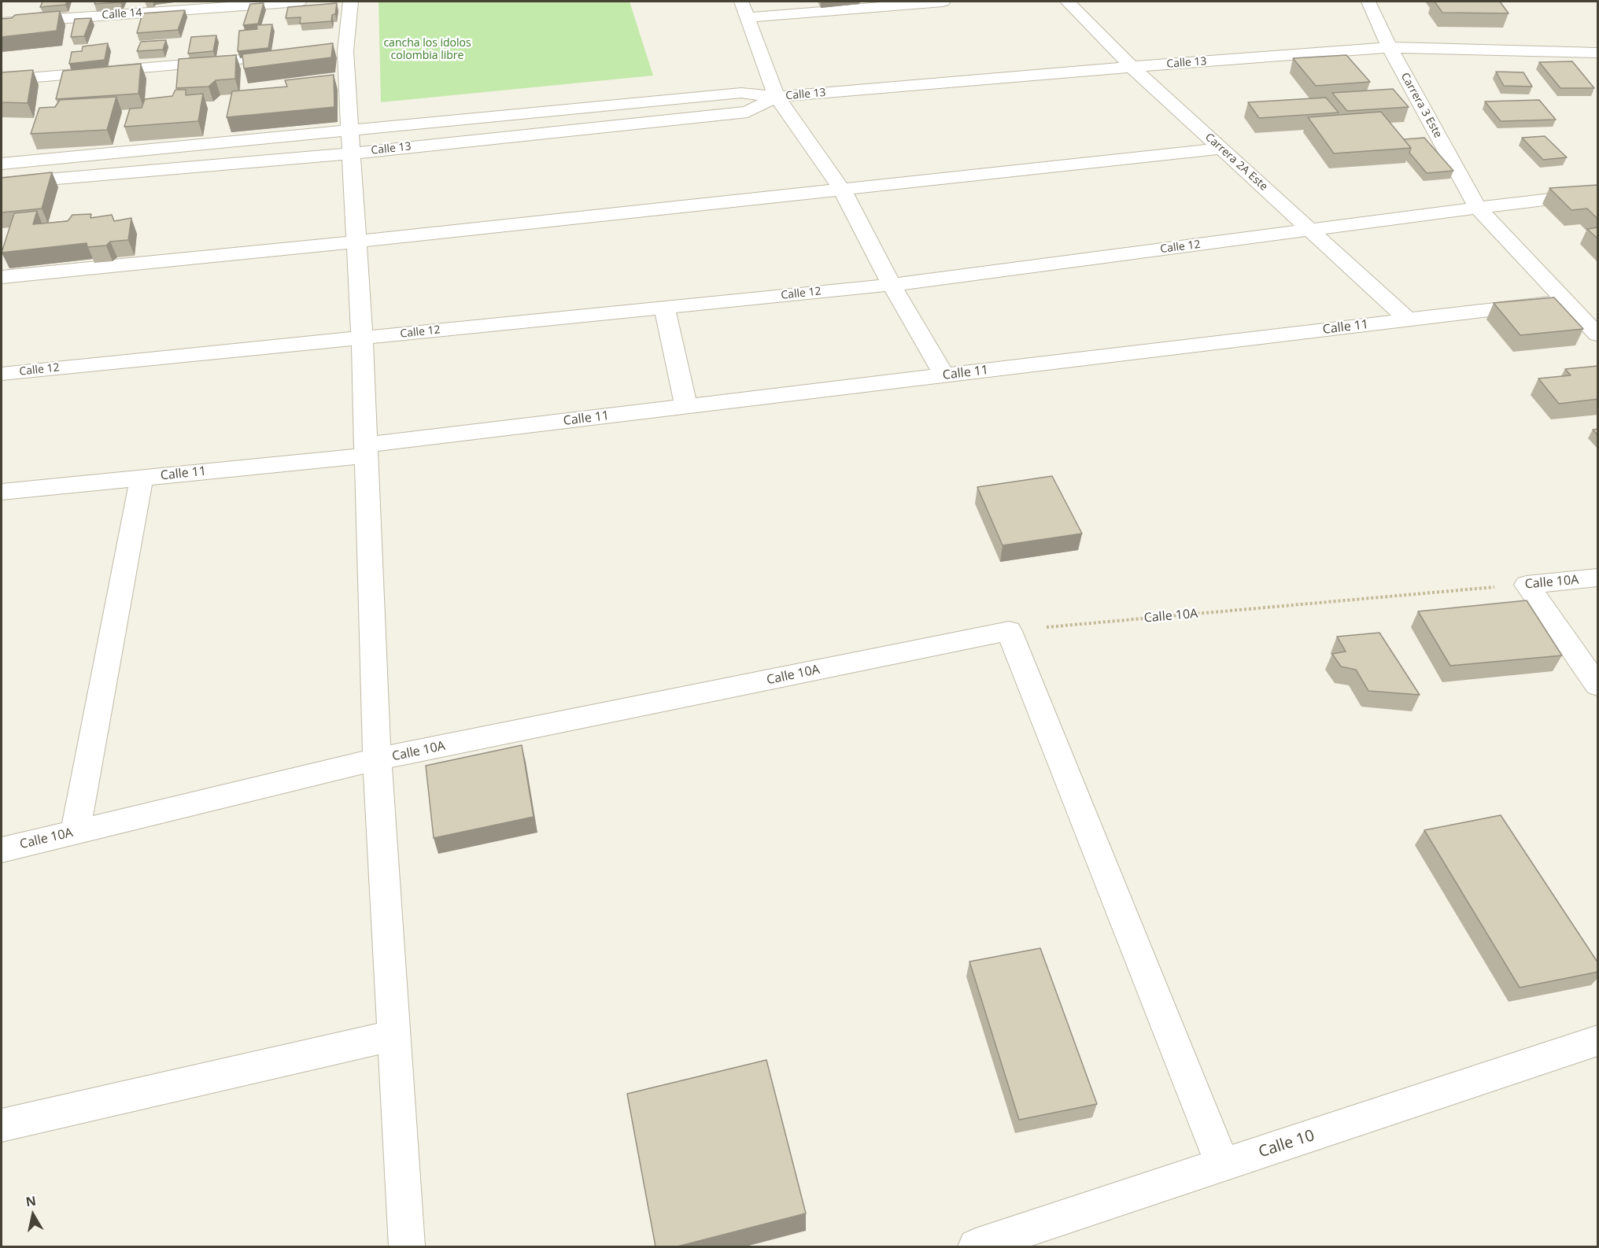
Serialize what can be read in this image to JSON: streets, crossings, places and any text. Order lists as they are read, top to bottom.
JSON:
{
  "streets": {
    "street": [
      "Calle 14",
      "Calle 13",
      "Carrera 3 Este",
      "Carrera 2A Este",
      "Calle 12",
      "Calle 11",
      "Calle 10A",
      "Calle 10"
    ]
  },
  "crossings": [
    ["Calle 13", "Carrera 3 Este"],
    ["Calle 13", "Carrera 2A Este"],
    ["Carrera 3 Este", "Calle 12"],
    ["Carrera 3 Este", "Calle 11"],
    ["Carrera 2A Este", "Calle 12"],
    ["Carrera 2A Este", "Calle 11"]
  ],
  "parks": ["cancha los idolos colombia libre"],
  "north": "top"
}
